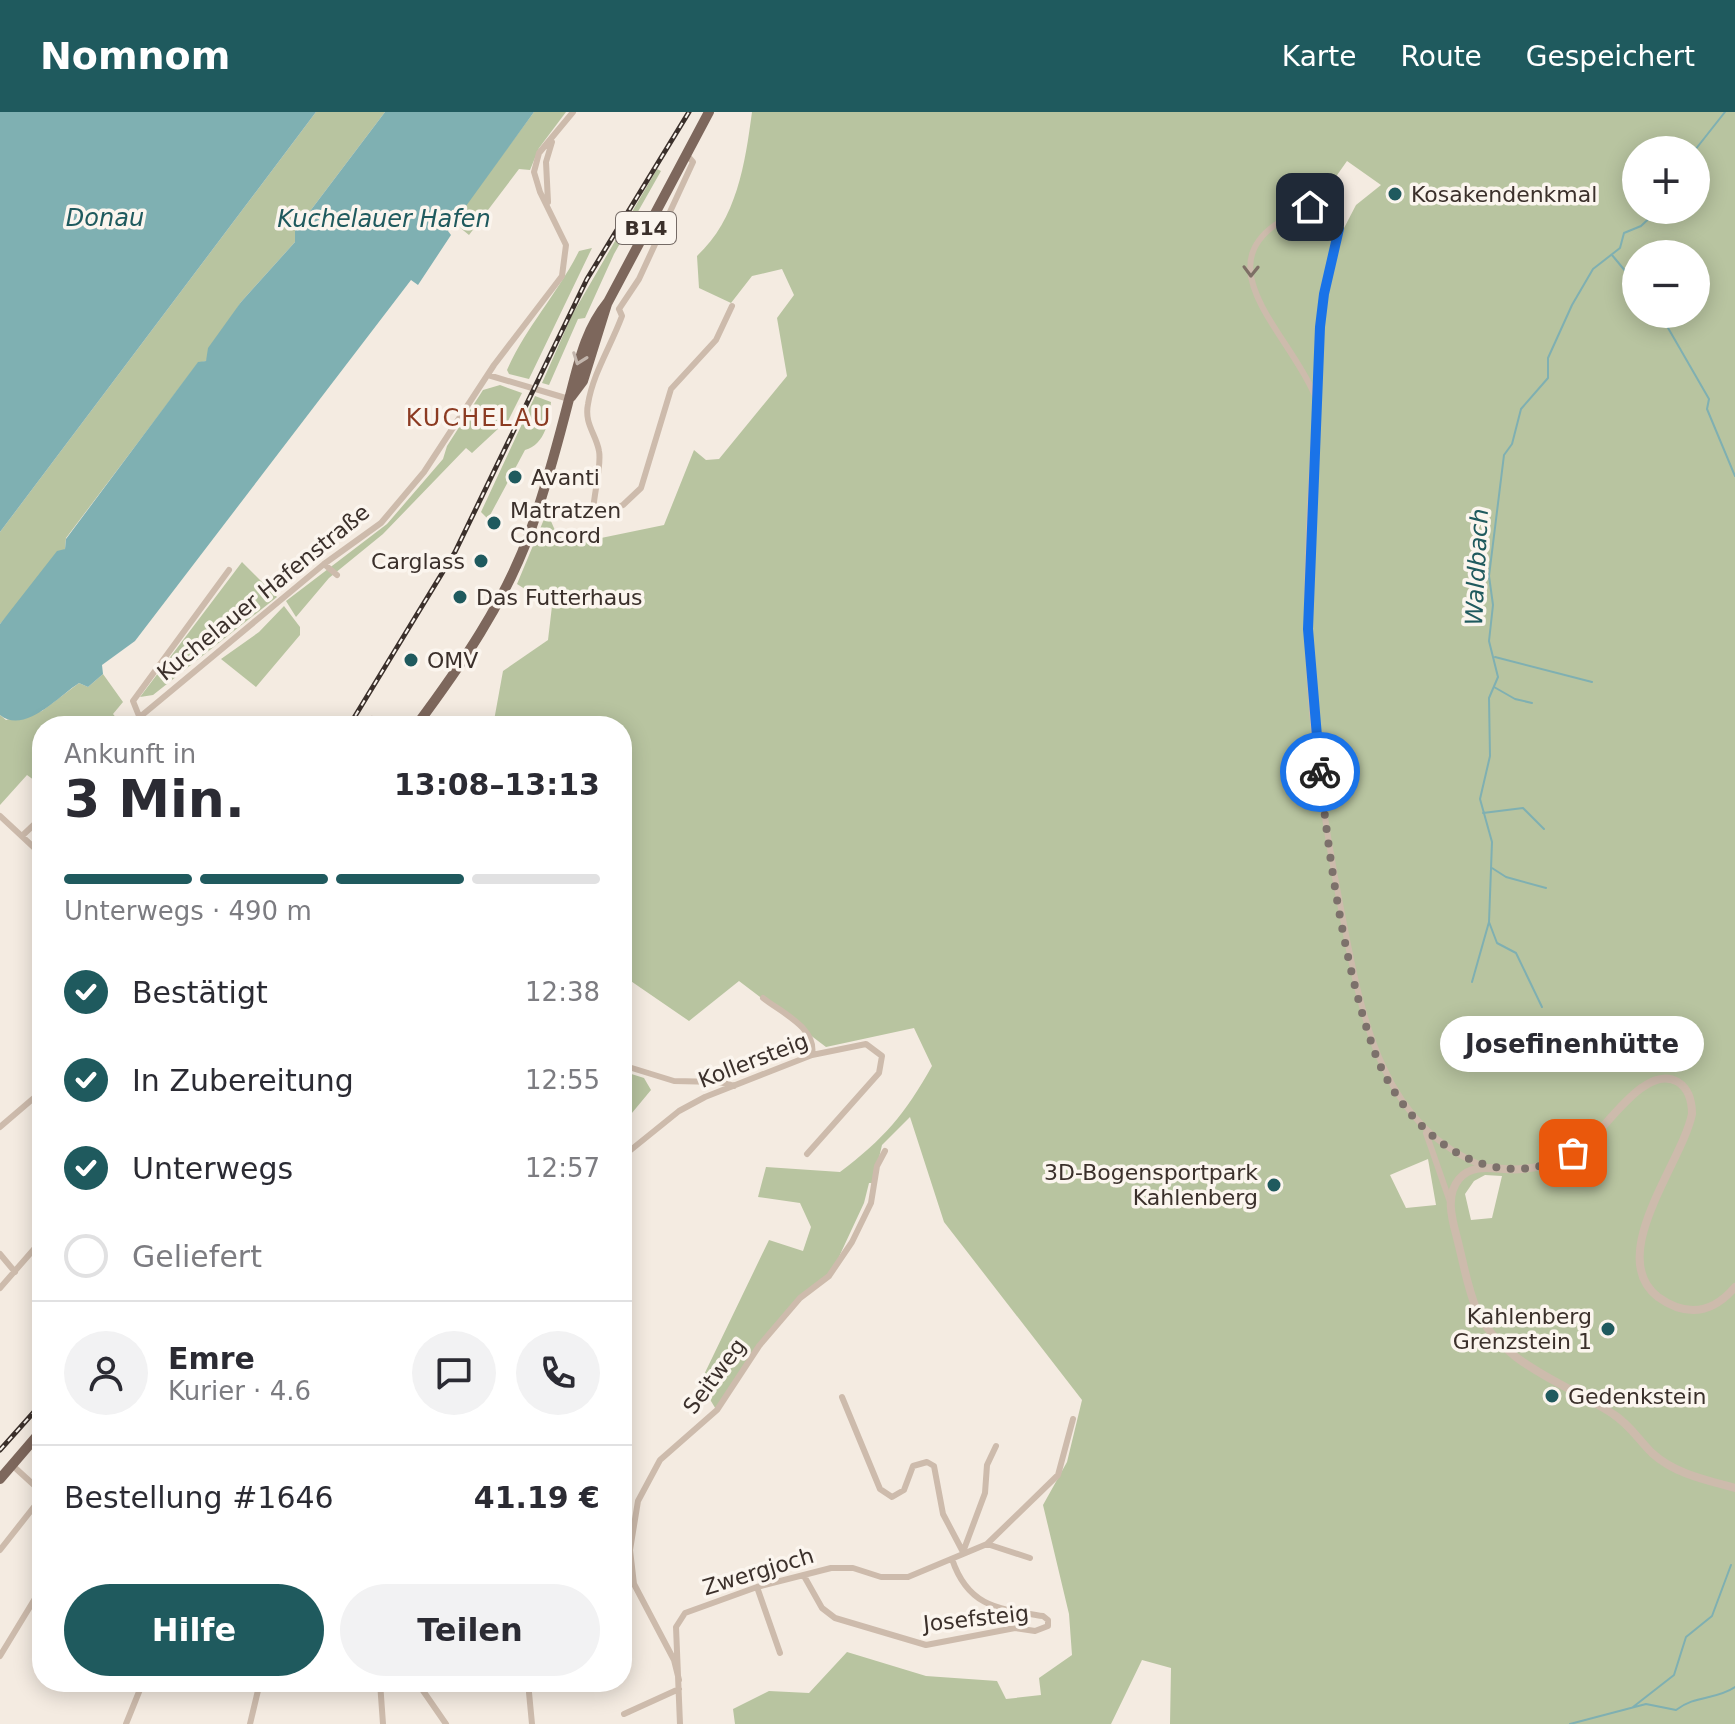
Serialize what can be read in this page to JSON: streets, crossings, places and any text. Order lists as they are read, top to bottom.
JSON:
{
  "streets": {
    "main road": ["B14"],
    "street": [
      "Kuchelauer Hafenstraße",
      "Kollersteig",
      "Seitweg",
      "Zwergjoch",
      "Josefsteig"
    ]
  },
  "crossings": [
    ["Seitweg", "Zwergjoch"],
    ["Zwergjoch", "Josefsteig"]
  ],
  "districts": ["KUCHELAU"],
  "water": ["Donau", "Kuchelauer Hafen", "Waldbach"],
  "places": [
    "Kosakendenkmal",
    "Avanti",
    "Matratzen Concord",
    "Carglass",
    "Das Futterhaus",
    "OMV",
    "Josefinenhütte",
    "3D-Bogensportpark Kahlenberg",
    "Kahlenberg Grenzstein 1",
    "Gedenkstein"
  ],
  "page": {
    "header": "Nomnom",
    "nav": ["Karte", "Route", "Gespeichert"],
    "map_buttons": ["+", "−"],
    "heading": ["3 Min.", "Ankunft in", "13:08–13:13"],
    "panel": [
      "Emre",
      "Kurier · 4.6",
      "Bestellung #1646",
      "41.19 €"
    ],
    "bar": "Unterwegs · 490 m",
    "list": [
      ["Bestätigt", "12:38"],
      ["In Zubereitung", "12:55"],
      ["Unterwegs", "12:57"],
      "Geliefert"
    ],
    "bubble": "Josefinenhütte",
    "buttons": ["Hilfe", "Teilen"]
  }
}
